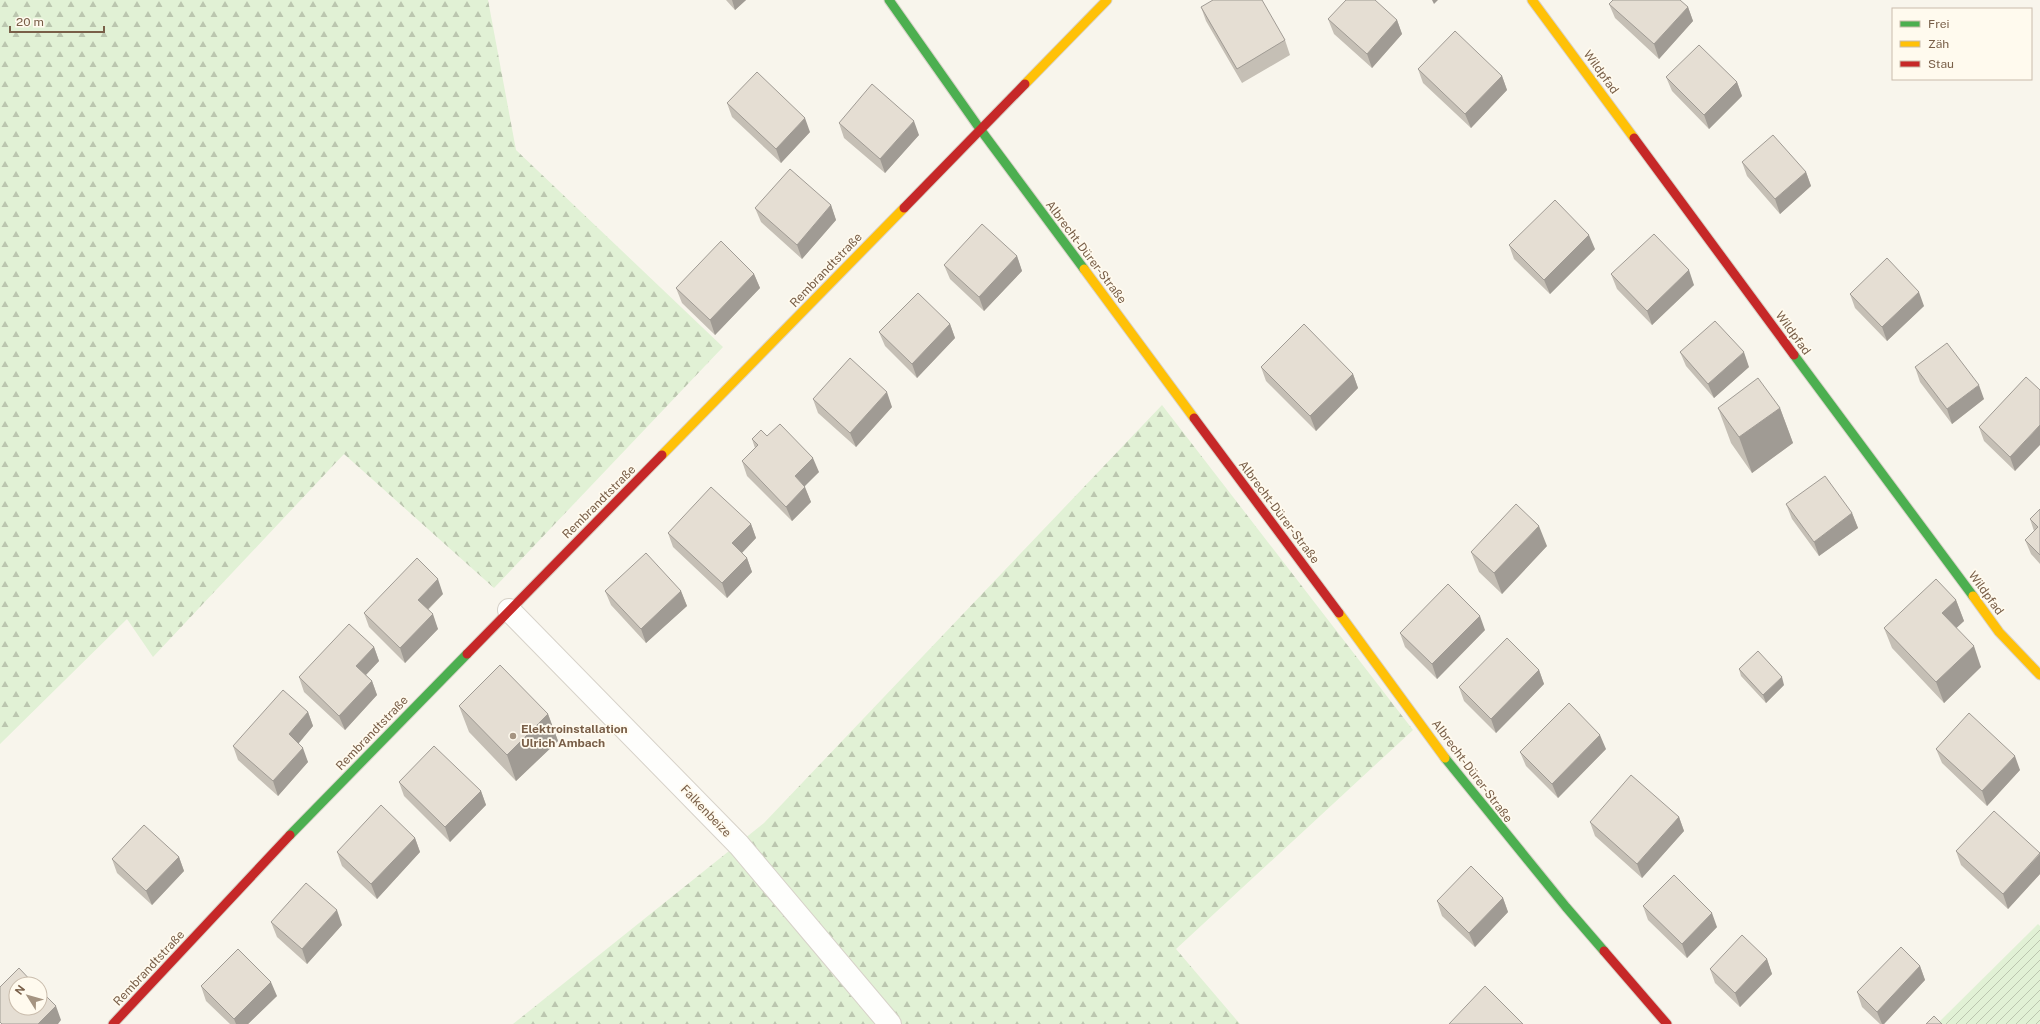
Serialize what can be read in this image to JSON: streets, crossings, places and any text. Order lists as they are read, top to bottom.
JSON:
{
  "streets": {
    "street": [
      "Wildpfad",
      "Albrecht-Dürer-Straße",
      "Rembrandtstraße",
      "Falkenbeize"
    ]
  },
  "crossings": [
    ["Albrecht-Dürer-Straße", "Rembrandtstraße"],
    ["Rembrandtstraße", "Falkenbeize"]
  ],
  "places": ["Elektroinstallation Ulrich Ambach"],
  "legend": ["Frei", "Zäh", "Stau"],
  "scale_bar": "20 m",
  "north": "top left"
}
